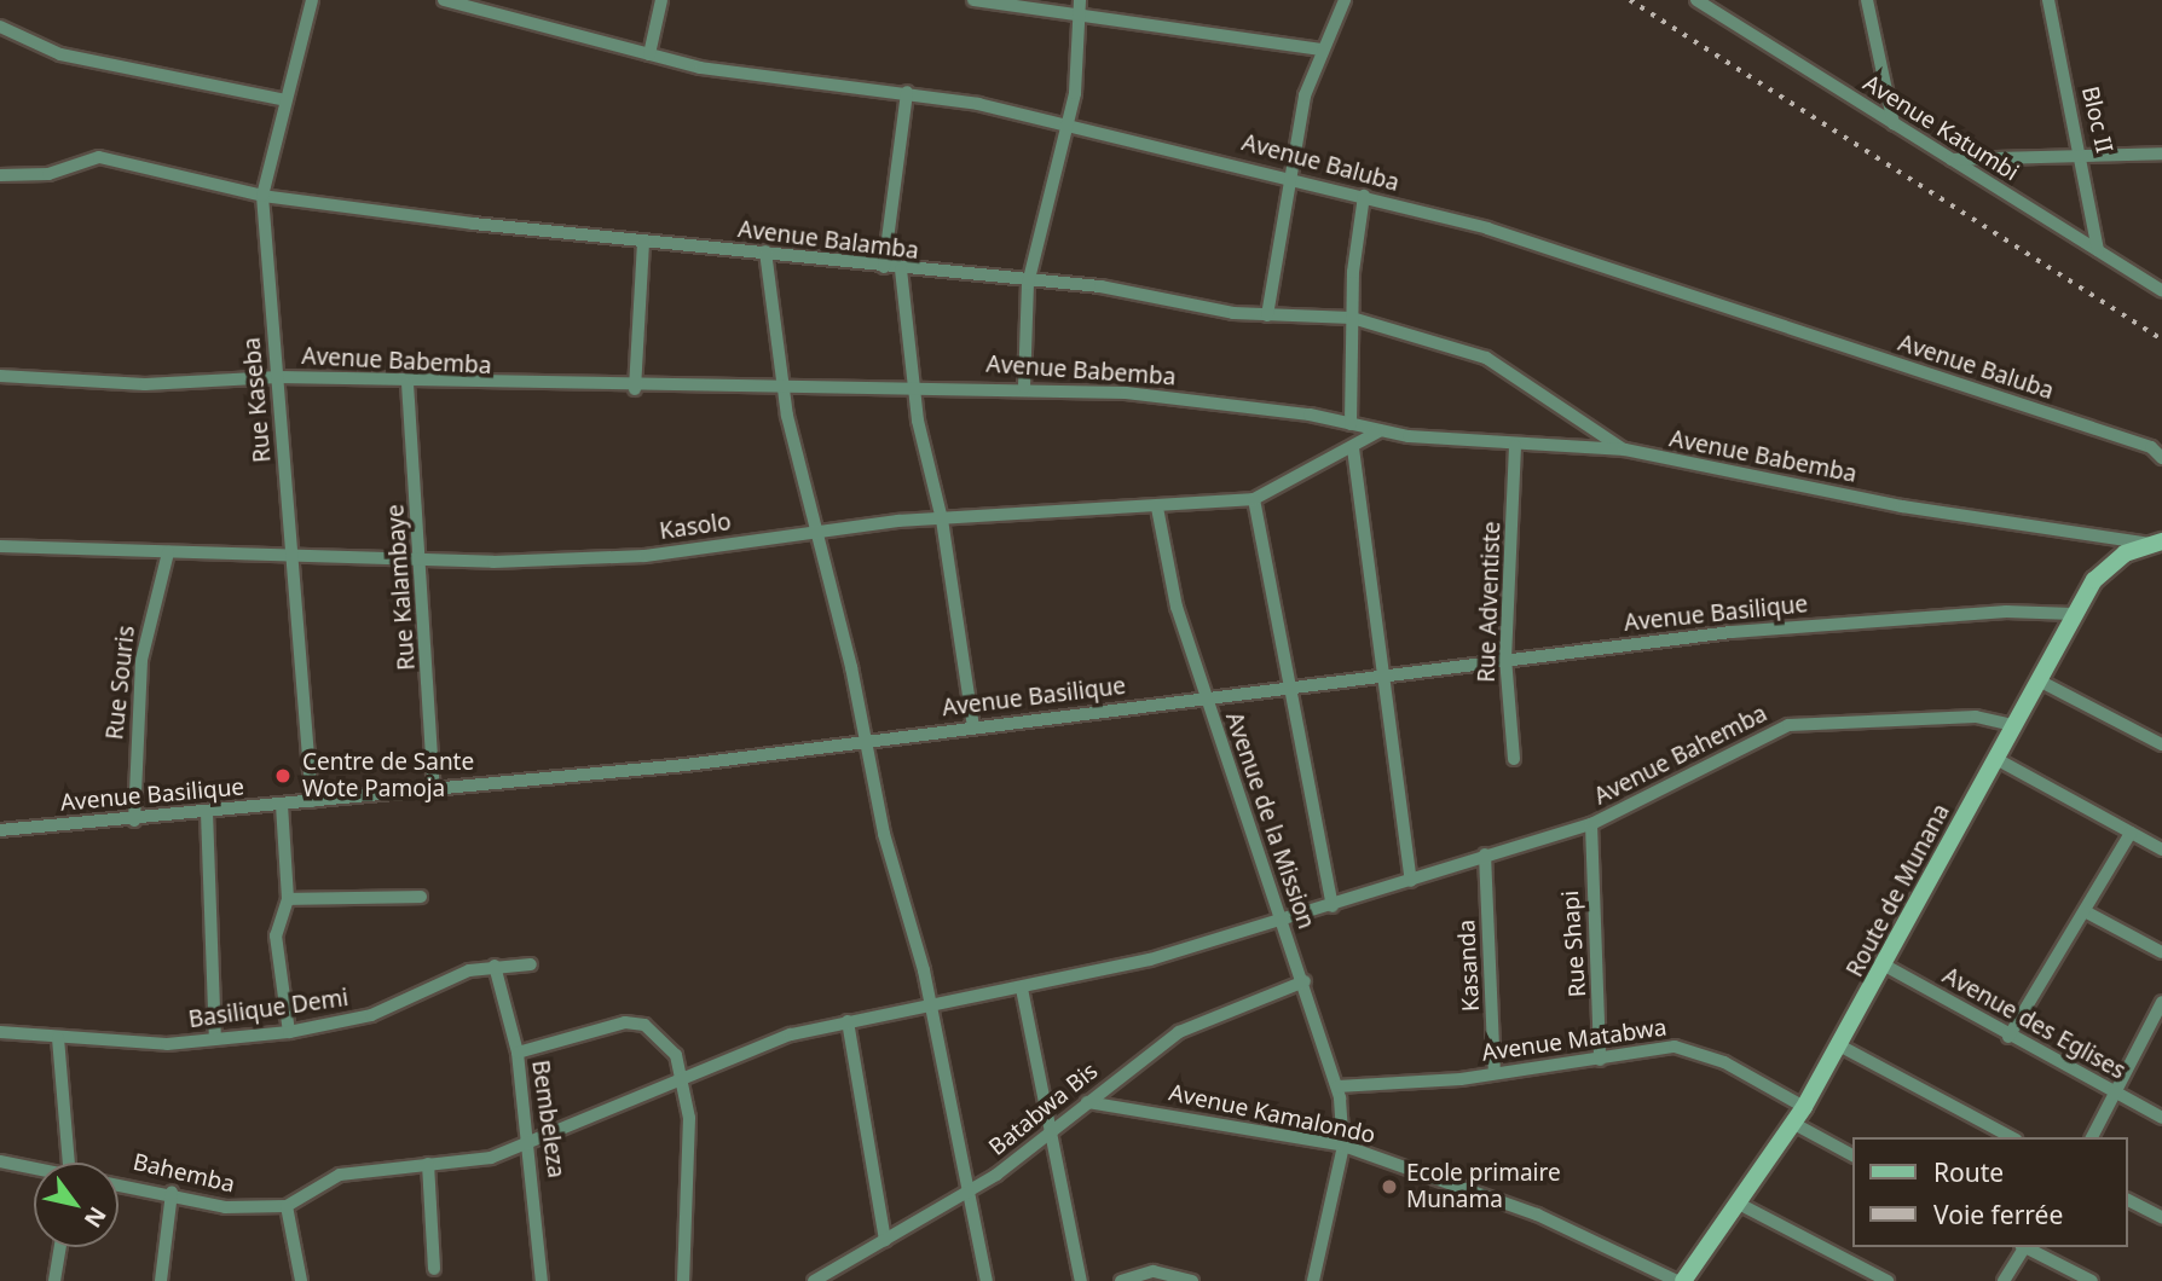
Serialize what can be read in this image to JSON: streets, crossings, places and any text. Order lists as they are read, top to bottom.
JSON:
{
  "streets": {
    "main road": ["Route de Munana"],
    "street": [
      "Bloc II",
      "Avenue Katumbi",
      "Avenue Baluba",
      "Avenue Balamba",
      "Avenue Babemba",
      "Rue Kaseba",
      "Kasolo",
      "Rue Kalambaye",
      "Rue Adventiste",
      "Avenue Basilique",
      "Rue Souris",
      "Avenue Bahemba",
      "Avenue de la Mission",
      "Rue Shapi",
      "Kasanda",
      "Basilique Demi",
      "Avenue des Eglises",
      "Avenue Matabwa",
      "Batabwa Bis",
      "Avenue Kamalondo",
      "Bembeleza",
      "Bahemba"
    ]
  },
  "crossings": [
    ["Bloc II", "Avenue Katumbi"],
    ["Avenue Balamba", "Avenue Babemba"],
    ["Avenue Balamba", "Rue Kaseba"],
    ["Avenue Babemba", "Rue Kaseba"],
    ["Avenue Babemba", "Kasolo"],
    ["Avenue Babemba", "Rue Kalambaye"],
    ["Avenue Babemba", "Rue Adventiste"],
    ["Avenue Babemba", "Route de Munana"],
    ["Rue Kaseba", "Kasolo"],
    ["Rue Kaseba", "Avenue Basilique"],
    ["Kasolo", "Rue Kalambaye"],
    ["Kasolo", "Rue Souris"],
    ["Kasolo", "Avenue de la Mission"],
    ["Rue Kalambaye", "Avenue Basilique"],
    ["Rue Adventiste", "Avenue Basilique"],
    ["Avenue Basilique", "Rue Souris"],
    ["Avenue Basilique", "Avenue de la Mission"],
    ["Avenue Basilique", "Route de Munana"],
    ["Avenue Bahemba", "Avenue de la Mission"],
    ["Avenue Bahemba", "Route de Munana"],
    ["Avenue Bahemba", "Rue Shapi"],
    ["Avenue Bahemba", "Kasanda"],
    ["Avenue Bahemba", "Bembeleza"],
    ["Avenue Bahemba", "Bahemba"],
    ["Avenue de la Mission", "Avenue Matabwa"],
    ["Avenue de la Mission", "Batabwa Bis"],
    ["Avenue de la Mission", "Avenue Kamalondo"],
    ["Route de Munana", "Avenue des Eglises"],
    ["Route de Munana", "Avenue Matabwa"],
    ["Route de Munana", "Avenue Kamalondo"],
    ["Rue Shapi", "Avenue Matabwa"],
    ["Kasanda", "Avenue Matabwa"],
    ["Basilique Demi", "Bembeleza"],
    ["Batabwa Bis", "Avenue Kamalondo"]
  ],
  "places": ["Centre de Sante Wote Pamoja", "Ecole primaire Munama"],
  "legend": ["Route", "Voie ferrée"],
  "north": "bottom right"
}
